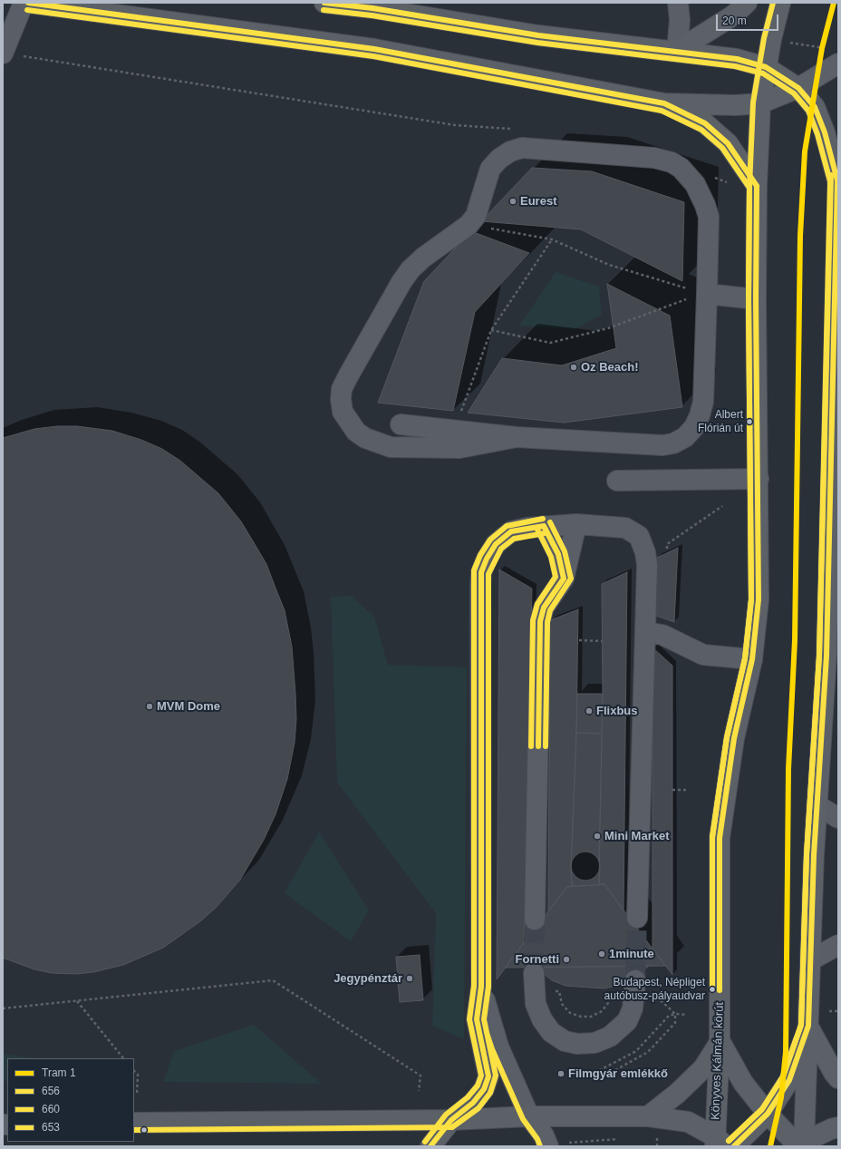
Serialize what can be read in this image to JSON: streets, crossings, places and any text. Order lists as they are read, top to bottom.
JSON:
{
  "streets": {
    "main road": ["Könyves Kálmán körút"]
  },
  "places": [
    "Eurest",
    "Oz Beach!",
    "Albert Flórián út",
    "MVM Dome",
    "Flixbus",
    "Mini Market",
    "1minute",
    "Fornetti",
    "Jegypénztár",
    "Budapest, Népliget autóbusz-pályaudvar",
    "Filmgyár emlékkő"
  ],
  "lines": [
    "tram line 1",
    "transit line 656",
    "transit line 653",
    "transit line 660"
  ],
  "legend": [
    "Tram 1",
    "656",
    "660",
    "653"
  ],
  "scale_bar": "20 m"
}
